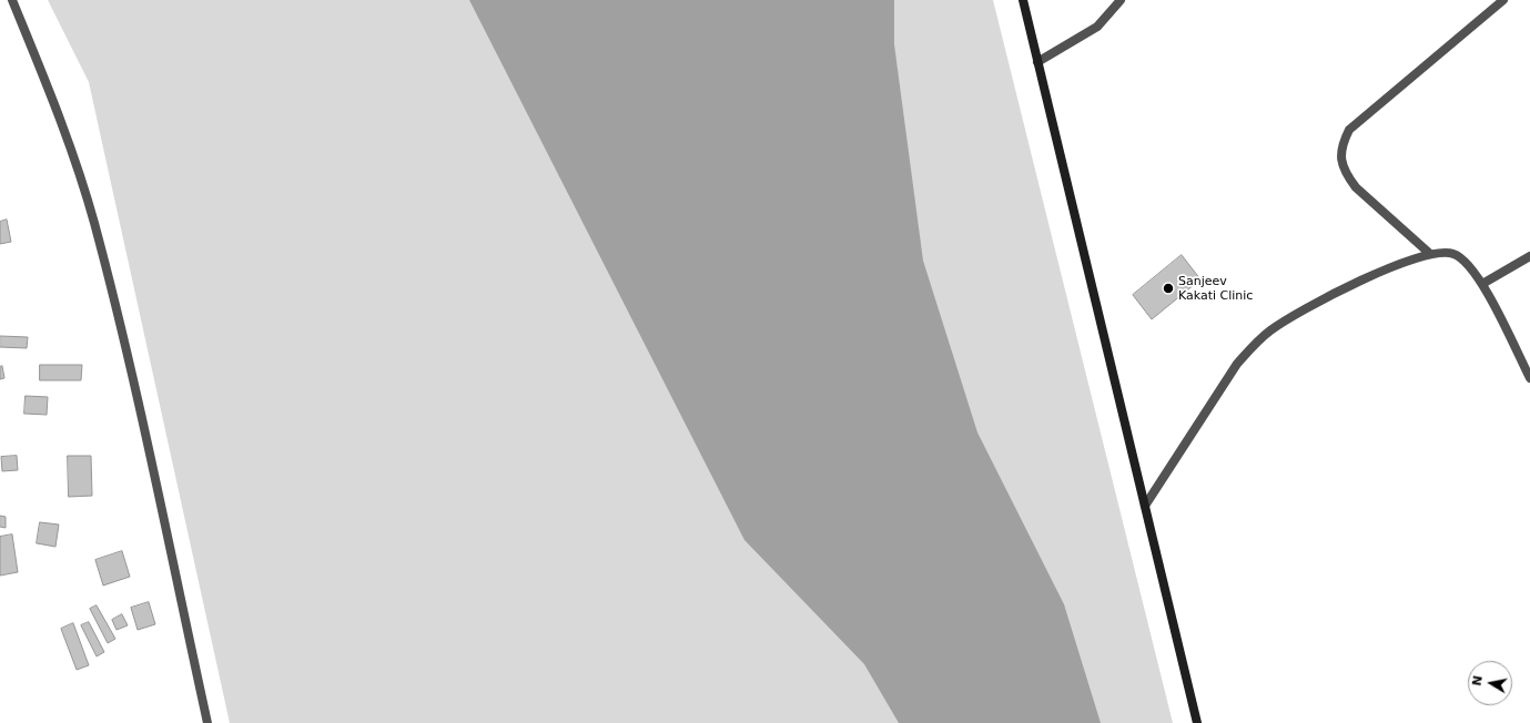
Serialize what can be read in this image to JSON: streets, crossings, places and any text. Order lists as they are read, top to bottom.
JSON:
{
  "places": ["Sanjeev Kakati Clinic"],
  "north": "left"
}
